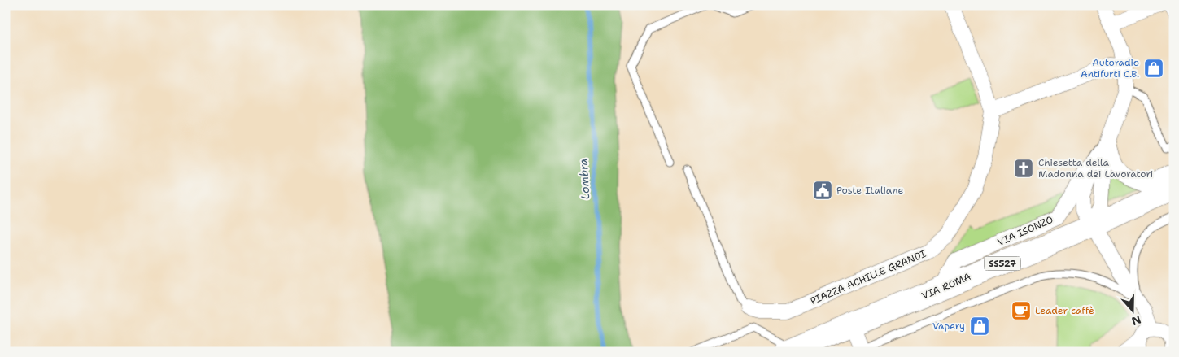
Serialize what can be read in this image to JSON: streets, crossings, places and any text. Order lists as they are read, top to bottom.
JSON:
{
  "streets": {
    "main road": ["SS527", "VIA ROMA"],
    "street": ["VIA ISONZO", "PIAZZA ACHILLE GRANDI"]
  },
  "crossings": [
    ["VIA ISONZO", "VIA ROMA"]
  ],
  "water": ["Lombra"],
  "places": {
    "shop": ["Autoradio Antifurti C.B.", "Vapery"],
    "church": ["Chiesetta della Madonna dei Lavoratori"],
    "public building": ["Poste Italiane"],
    "cafe": ["Leader caffè"]
  },
  "north": "bottom"
}
